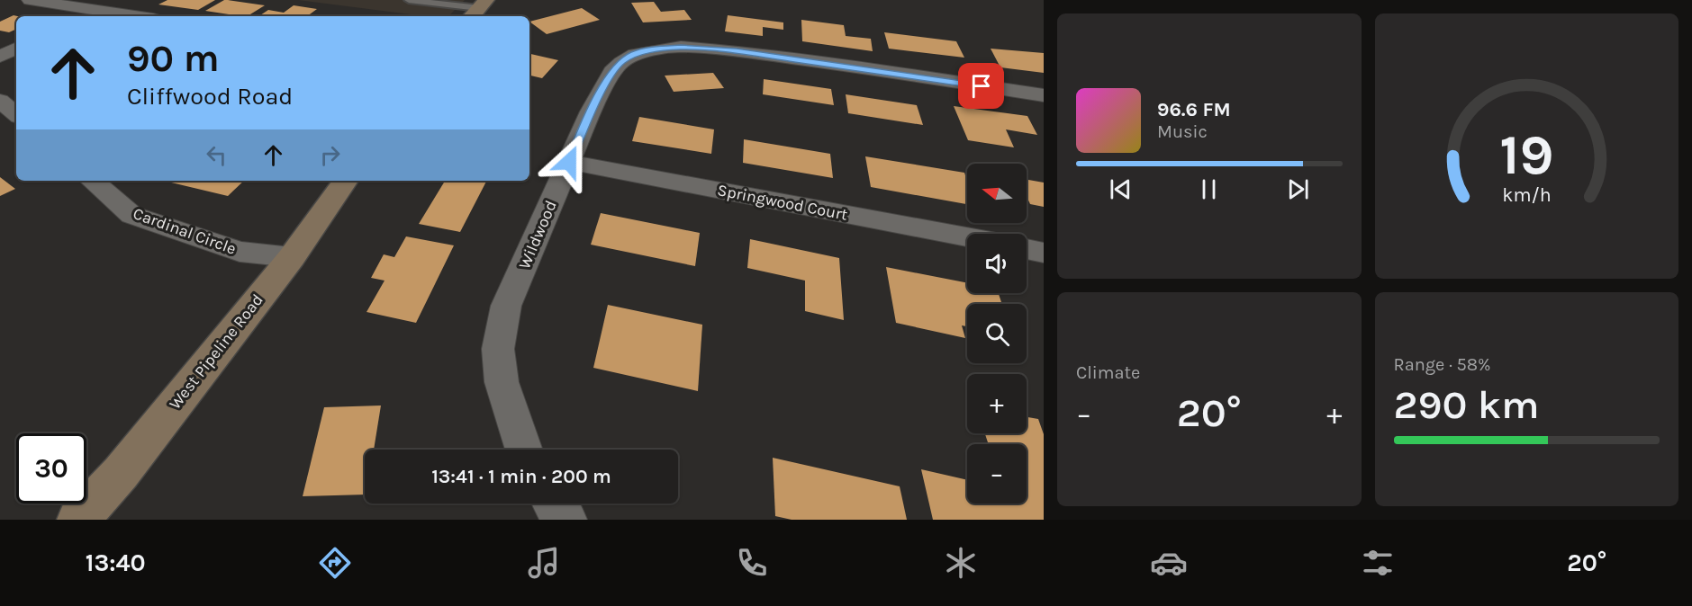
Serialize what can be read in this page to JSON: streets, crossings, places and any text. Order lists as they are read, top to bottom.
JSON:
{
  "streets": {
    "main road": ["West Pipeline Road"],
    "street": ["Springwood Court", "Cardinal Circle", "Wildwood"]
  },
  "crossings": [
    ["Springwood Court", "Wildwood"],
    ["Cardinal Circle", "West Pipeline Road"]
  ],
  "north": "left",
  "page": {
    "turn": ["90 m", "Cliffwood Road"],
    "song": ["96.6 FM", "Music"],
    "map_buttons": ["+", "−"],
    "tile": [
      "Climate",
      ["Range · 58%", "290 km"]
    ],
    "heat": ["−", "20°", "+"],
    "limit": "30",
    "trip": "13:41 · 1 min · 200 m",
    "tabs": ["13:40", "20°"],
    "gauge": ["19", "km/h"]
  }
}
